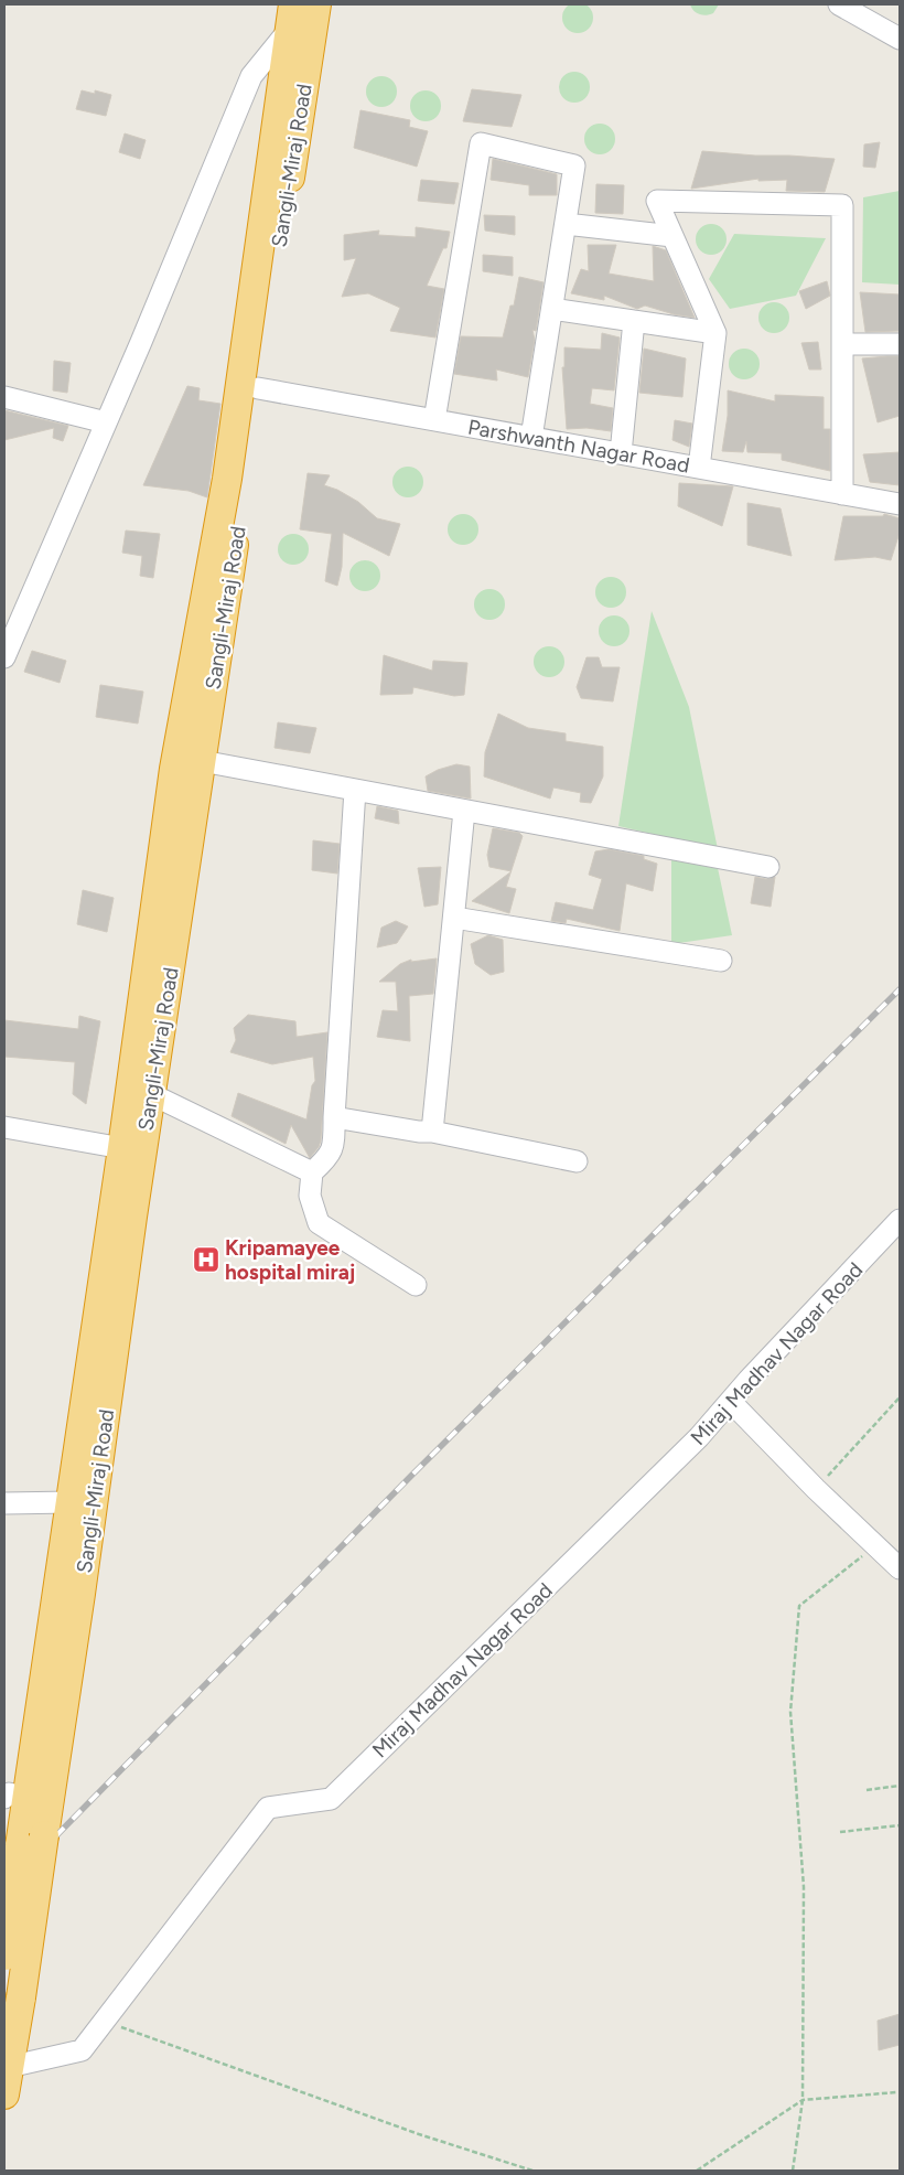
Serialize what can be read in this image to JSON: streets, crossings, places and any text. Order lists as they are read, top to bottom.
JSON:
{
  "streets": {
    "highway": ["Sangli-Miraj Road"],
    "street": ["Parshwanth Nagar Road", "Miraj Madhav Nagar Road"]
  },
  "crossings": [
    ["Sangli-Miraj Road", "Parshwanth Nagar Road"],
    ["Sangli-Miraj Road", "Miraj Madhav Nagar Road"]
  ],
  "places": {
    "hospital": ["Kripamayee hospital miraj"]
  }
}
